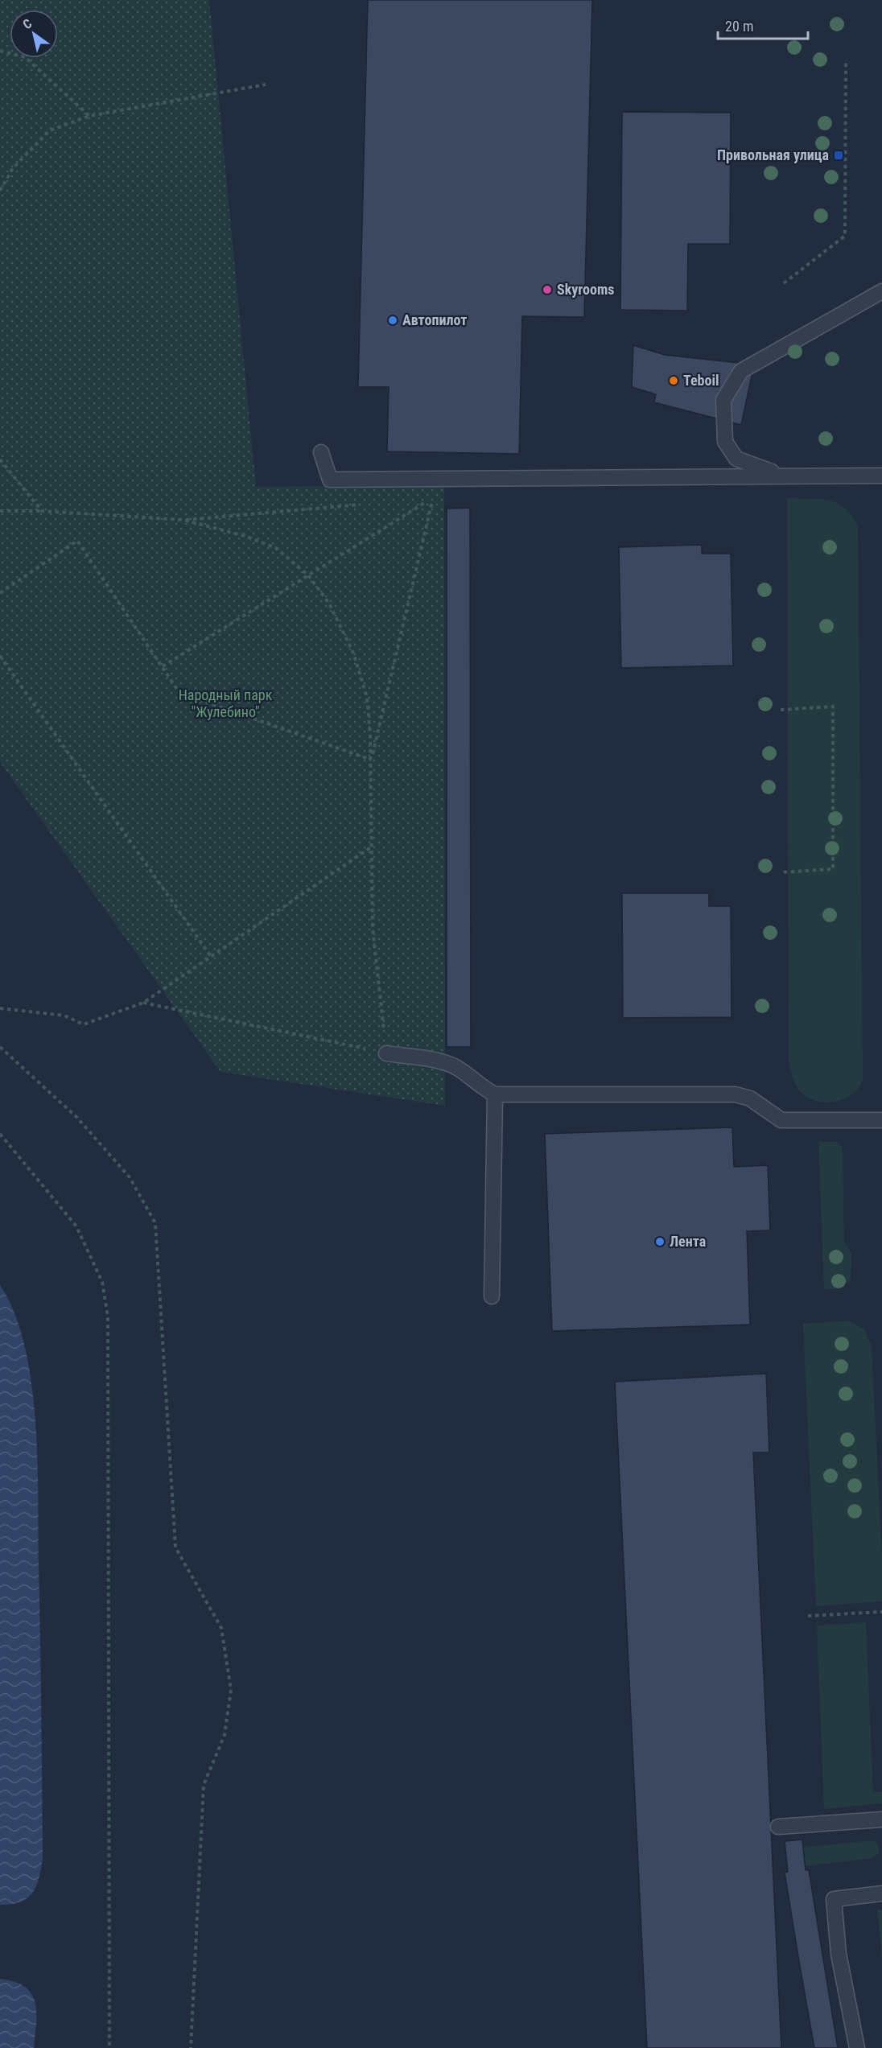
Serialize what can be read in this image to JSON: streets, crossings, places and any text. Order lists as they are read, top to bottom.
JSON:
{
  "parks": ["Народный парк \"Жулебино\""],
  "places": {
    "transit": ["Привольная улица"],
    "other": [
      "Skyrooms",
      "Автопилот",
      "Teboil",
      "Лента"
    ]
  },
  "scale_bar": "20 m",
  "north": "top left"
}
